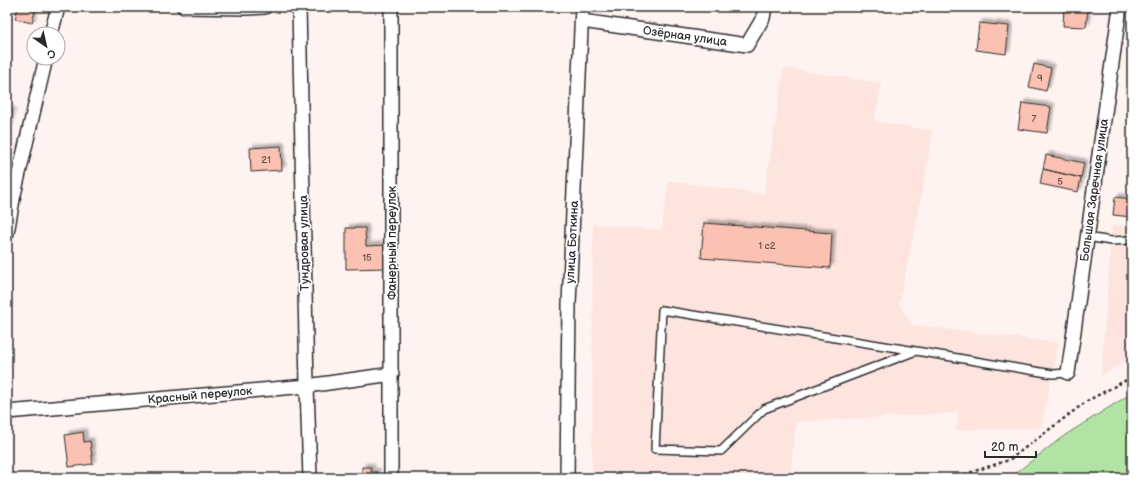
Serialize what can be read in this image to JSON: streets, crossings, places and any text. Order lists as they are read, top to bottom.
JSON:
{
  "streets": {
    "street": [
      "Озёрная улица",
      "Большая Заречная улица",
      "улица Боткина",
      "Тундровая улица",
      "Фанерный переулок",
      "Красный переулок"
    ]
  },
  "crossings": [
    ["Озёрная улица", "улица Боткина"],
    ["Тундровая улица", "Красный переулок"],
    ["Фанерный переулок", "Красный переулок"]
  ],
  "house_numbers": [
    "9",
    "7",
    "21",
    "5",
    "1 с2",
    "15"
  ],
  "scale_bar": "20 m",
  "north": "bottom right"
}
